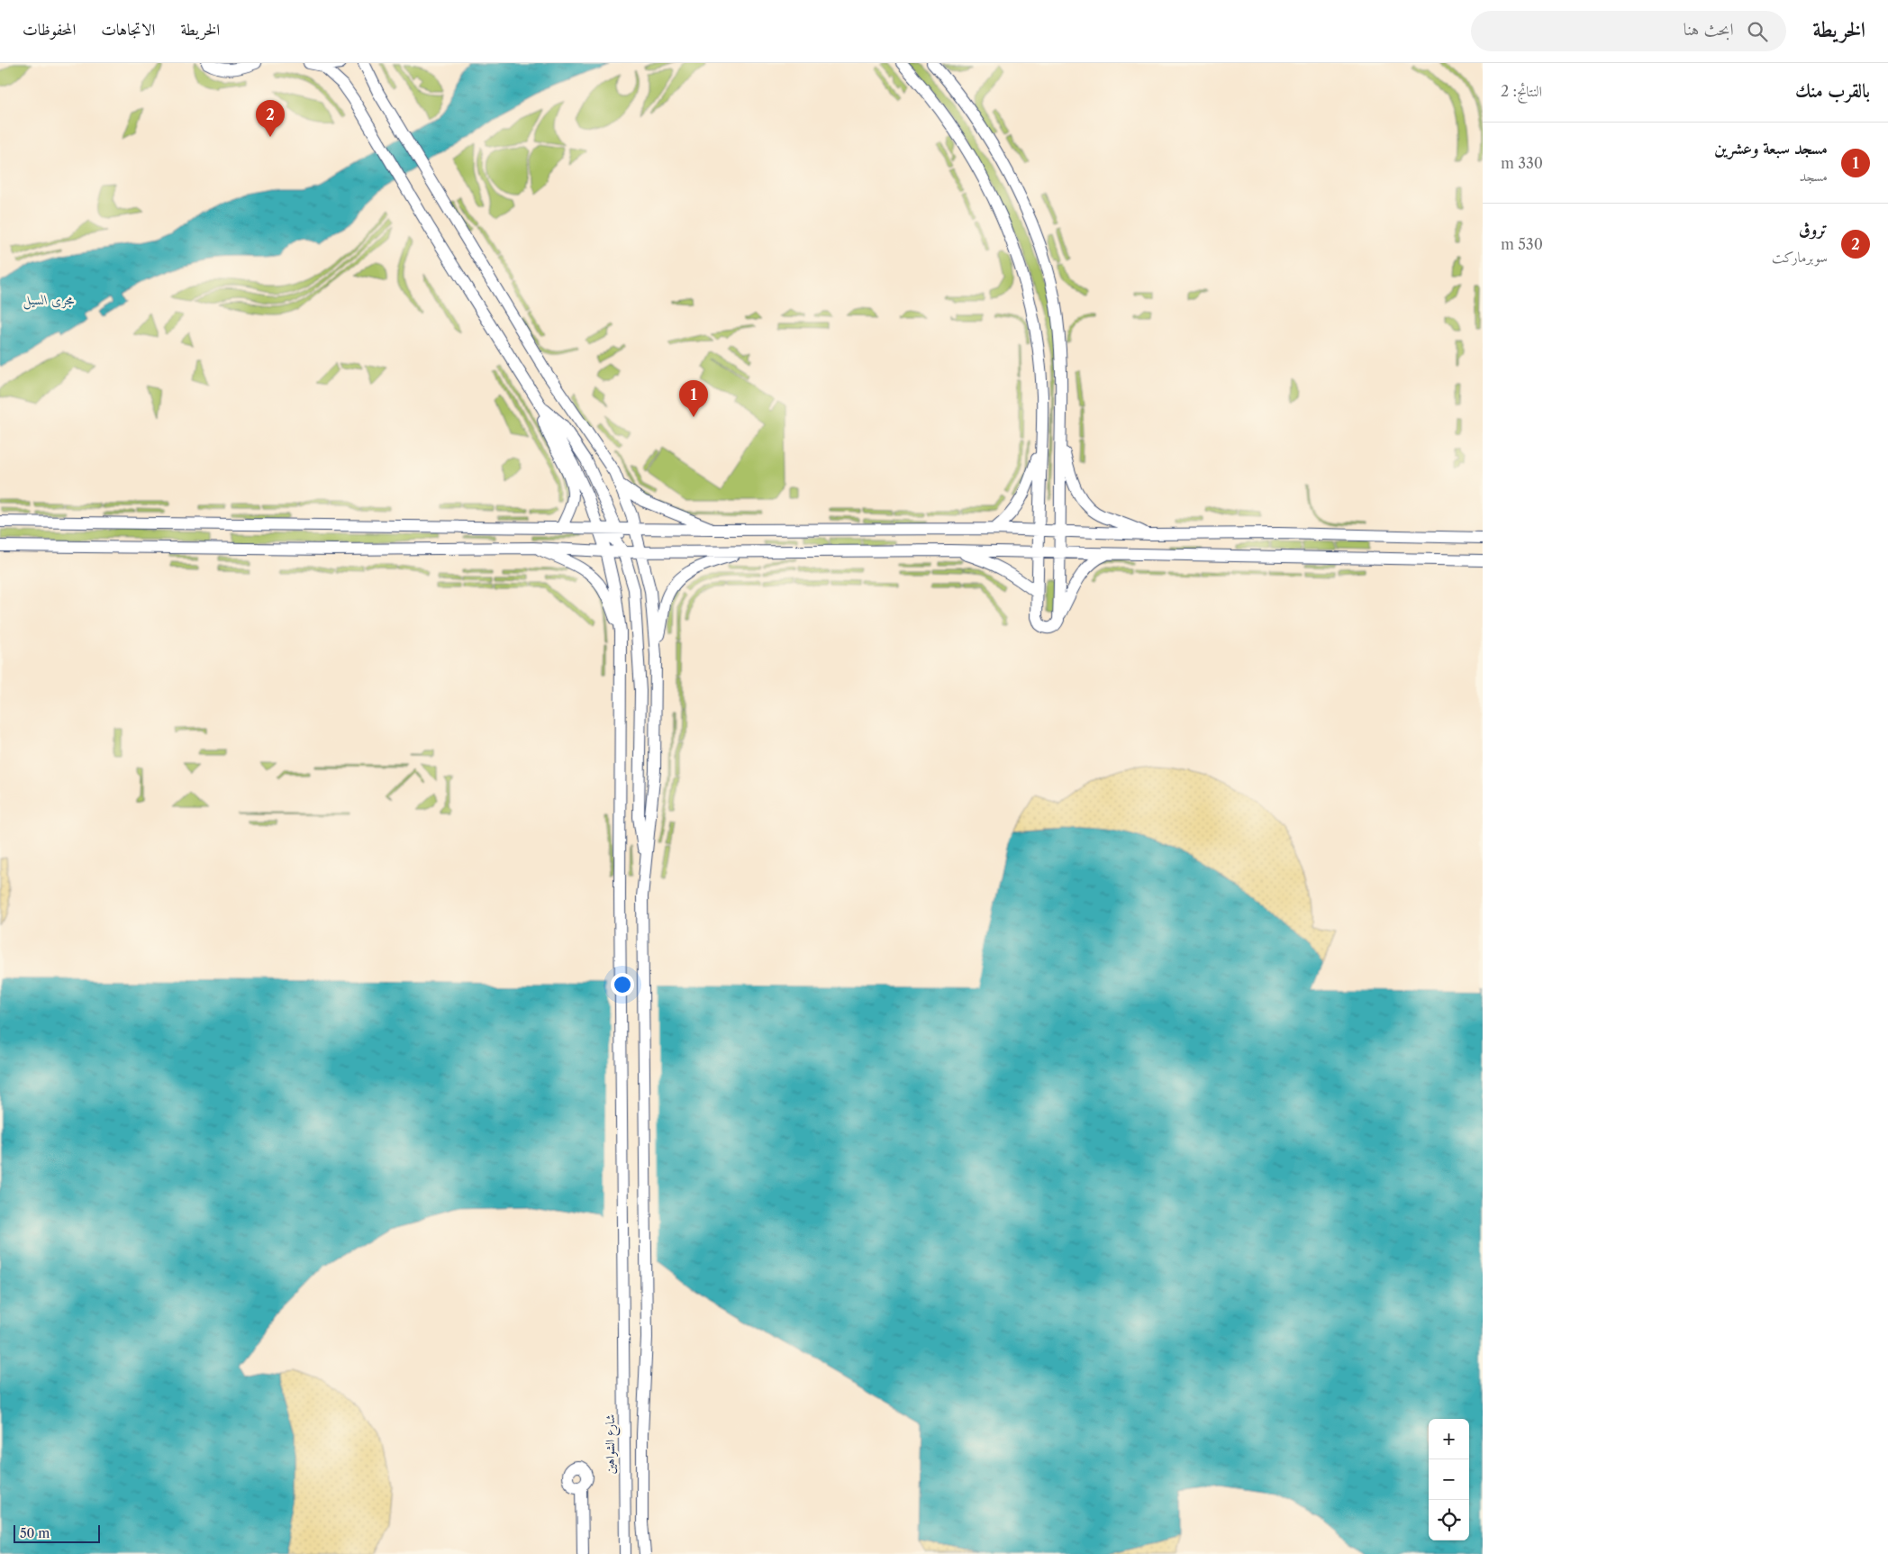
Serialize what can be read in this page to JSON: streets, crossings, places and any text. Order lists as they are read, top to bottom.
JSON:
{
  "streets": {
    "street": ["شارع الشواهين"]
  },
  "water": ["مجرى السيل"],
  "scale_bar": "50 m",
  "page": {
    "header": "الخريطة",
    "search": "ابحث هنا",
    "nav": ["الخريطة", "الاتجاهات", "المحفوظات"],
    "heading": ["بالقرب منك", "النتائج: 2"],
    "pins": ["2", "1"],
    "list": [
      {
        "mark": "1",
        "name": "مسجد سبعة وعشرين",
        "note": "مسجد",
        "value": "330 m"
      },
      {
        "mark": "2",
        "name": "تروڨ",
        "note": "سوبرماركت",
        "value": "530 m"
      }
    ],
    "map_buttons": ["+", "−"],
    "scale": "50 m"
  }
}
